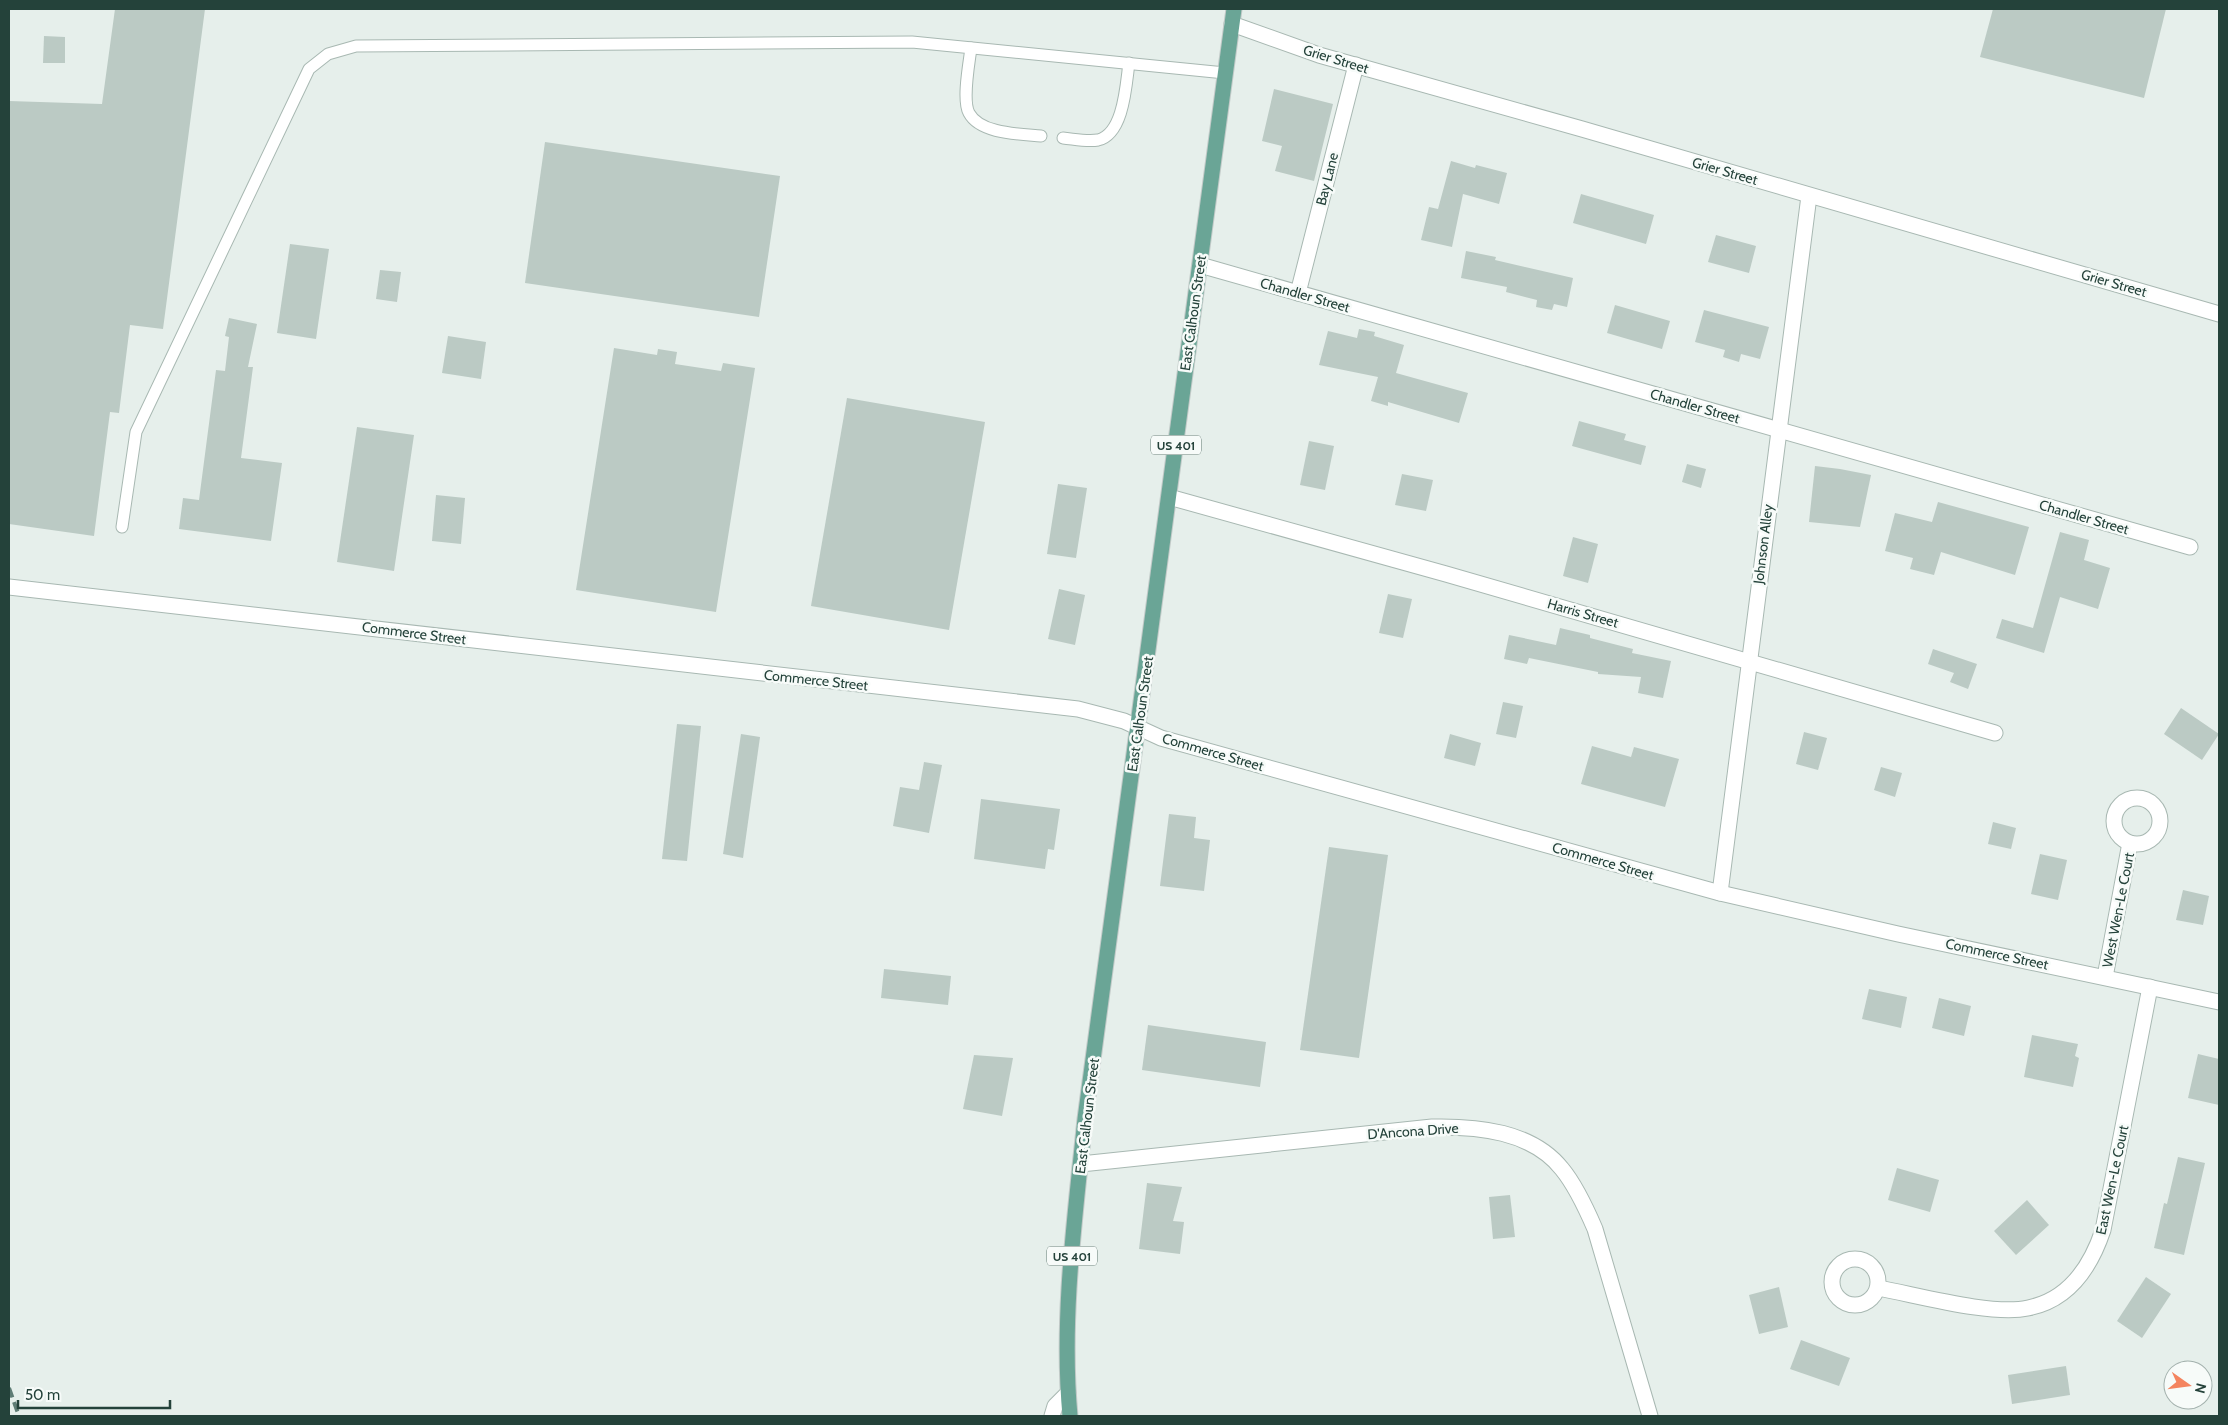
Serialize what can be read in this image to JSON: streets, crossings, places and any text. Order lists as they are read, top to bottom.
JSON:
{
  "streets": {
    "main road": ["East Calhoun Street", "US 401"],
    "street": [
      "Grier Street",
      "Bay Lane",
      "Chandler Street",
      "Johnson Alley",
      "Harris Street",
      "Commerce Street",
      "West Wen-Le Court",
      "D'Ancona Drive",
      "East Wen-Le Court"
    ]
  },
  "crossings": [
    ["Grier Street", "Bay Lane"],
    ["Grier Street", "East Calhoun Street"],
    ["Grier Street", "Johnson Alley"],
    ["Bay Lane", "Chandler Street"],
    ["Chandler Street", "East Calhoun Street"],
    ["Chandler Street", "Johnson Alley"],
    ["East Calhoun Street", "US 401"],
    ["East Calhoun Street", "Harris Street"],
    ["East Calhoun Street", "Commerce Street"],
    ["East Calhoun Street", "D'Ancona Drive"],
    ["Johnson Alley", "Harris Street"],
    ["Johnson Alley", "Commerce Street"],
    ["Commerce Street", "West Wen-Le Court"],
    ["Commerce Street", "East Wen-Le Court"]
  ],
  "scale_bar": "50 m",
  "north": "right"
}
